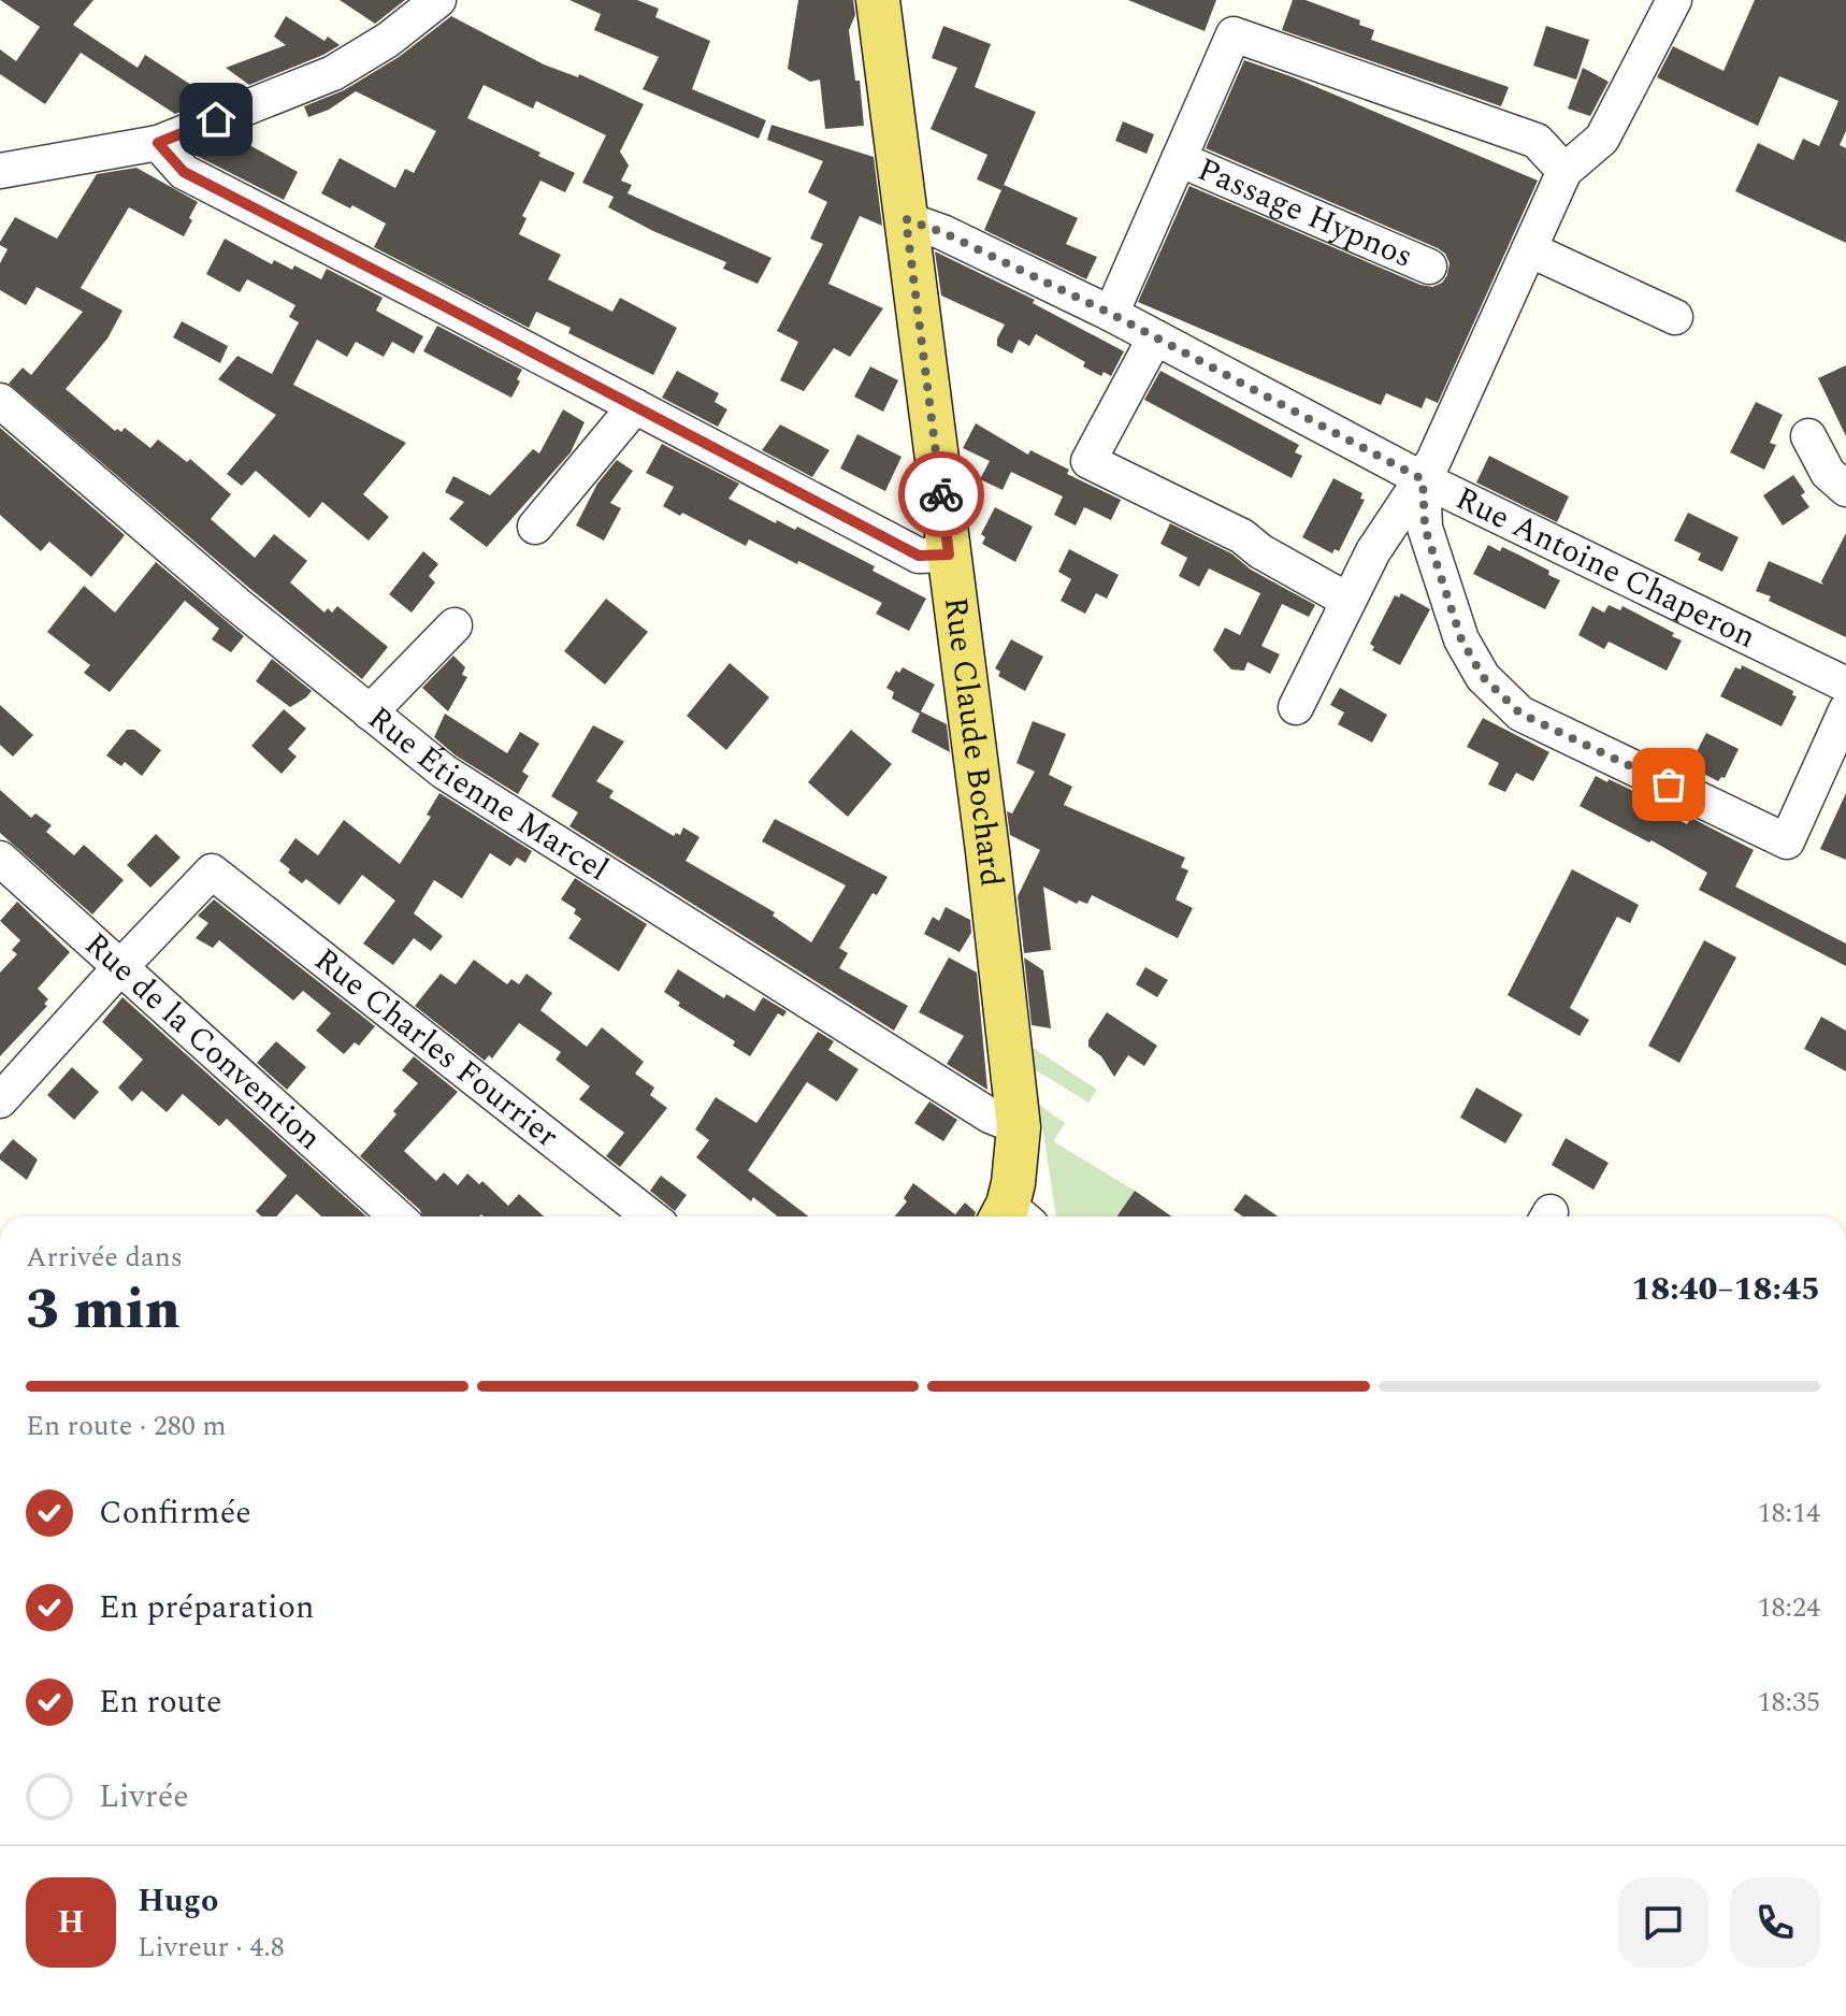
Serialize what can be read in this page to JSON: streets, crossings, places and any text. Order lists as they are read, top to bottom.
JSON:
{
  "streets": {
    "main road": ["Rue Claude Bochard"],
    "street": [
      "Passage Hypnos",
      "Rue Antoine Chaperon",
      "Rue Étienne Marcel",
      "Rue de la Convention",
      "Rue Charles Fourrier"
    ]
  },
  "crossings": [
    ["Rue Antoine Chaperon", "Rue Claude Bochard"],
    ["Rue Claude Bochard", "Rue Étienne Marcel"],
    ["Rue de la Convention", "Rue Charles Fourrier"]
  ],
  "page": {
    "heading": ["3 min", "Arrivée dans", "18:40–18:45"],
    "panel": ["Hugo", "Livreur · 4.8"],
    "bar": "En route · 280 m",
    "list": [
      ["Confirmée", "18:14"],
      ["En préparation", "18:24"],
      ["En route", "18:35"],
      "Livrée"
    ],
    "round": "H"
  }
}
